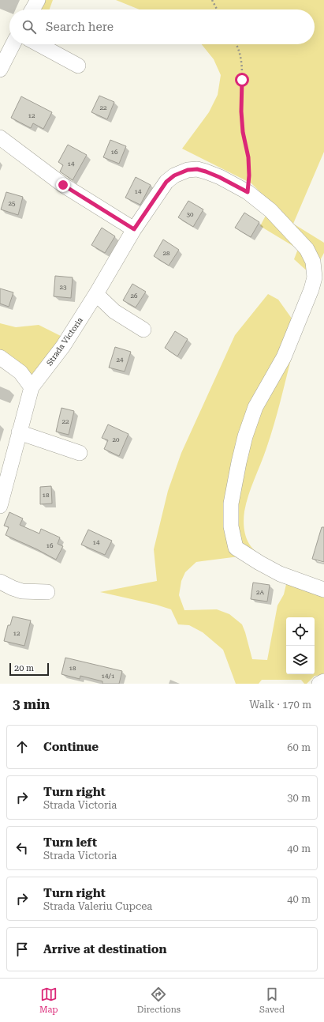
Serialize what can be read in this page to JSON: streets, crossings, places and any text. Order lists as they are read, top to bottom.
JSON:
{
  "streets": {
    "street": ["Strada Victoria"]
  },
  "house_numbers": [
    "22",
    "12",
    "16",
    "14",
    "14",
    "25",
    "30",
    "28",
    "23",
    "26",
    "24",
    "22",
    "20",
    "18",
    "14",
    "16",
    "2A",
    "12",
    "18",
    "14/1"
  ],
  "scale_bar": "20 m",
  "page": {
    "search": "Search here",
    "scale": "20 m",
    "heading": ["3 min", "Walk · 170 m"],
    "list": [
      ["Continue", "60 m"],
      ["Turn right", "Strada Victoria", "30 m"],
      ["Turn left", "Strada Victoria", "40 m"],
      ["Turn right", "Strada Valeriu Cupcea", "40 m"],
      "Arrive at destination"
    ],
    "nav": ["Map", "Directions", "Saved"]
  }
}
